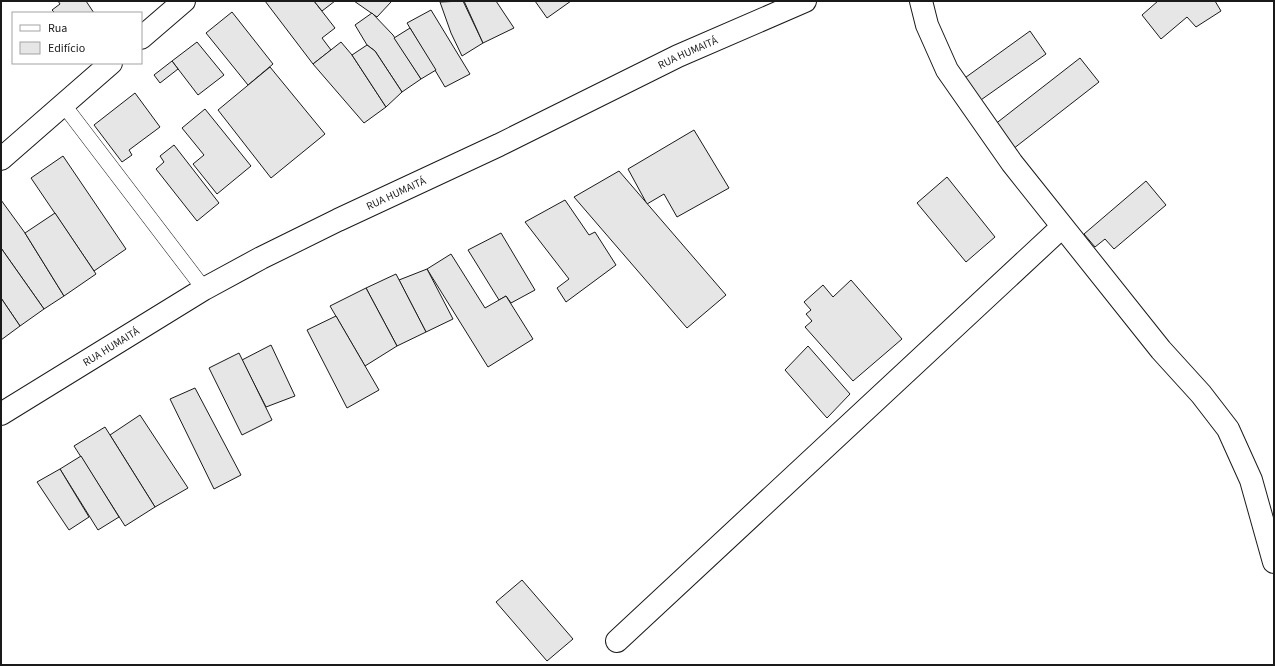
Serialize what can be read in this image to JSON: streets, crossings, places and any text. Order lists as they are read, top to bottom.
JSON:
{
  "streets": {
    "street": ["RUA HUMAITÁ"]
  },
  "legend": ["Rua", "Edifício"]
}
